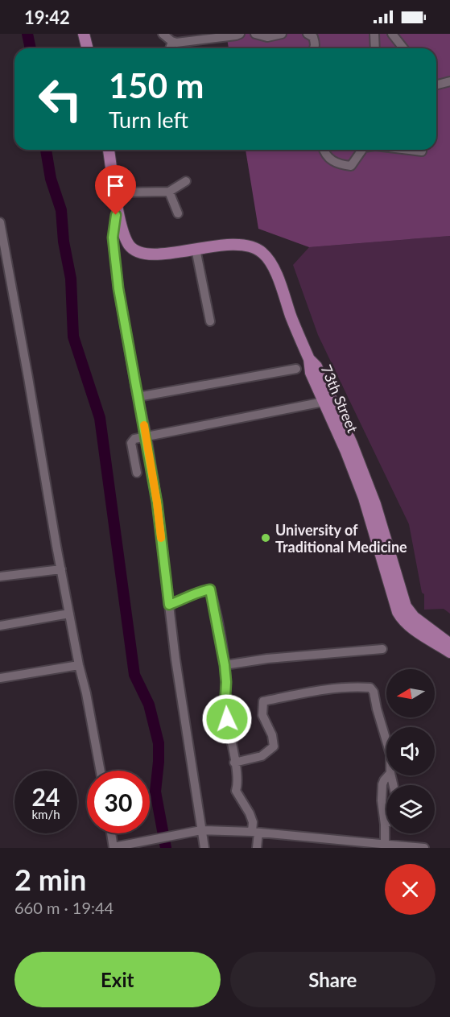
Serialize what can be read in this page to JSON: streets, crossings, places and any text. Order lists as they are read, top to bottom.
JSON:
{
  "streets": {
    "main road": ["73th Street"]
  },
  "places": ["University of Traditional Medicine"],
  "north": "left",
  "page": {
    "status": "19:42",
    "turn": ["150 m", "Turn left"],
    "speed": "24 km/h",
    "limit": "30",
    "heading": ["2 min", "660 m · 19:44"],
    "buttons": ["Exit", "Share"]
  }
}
